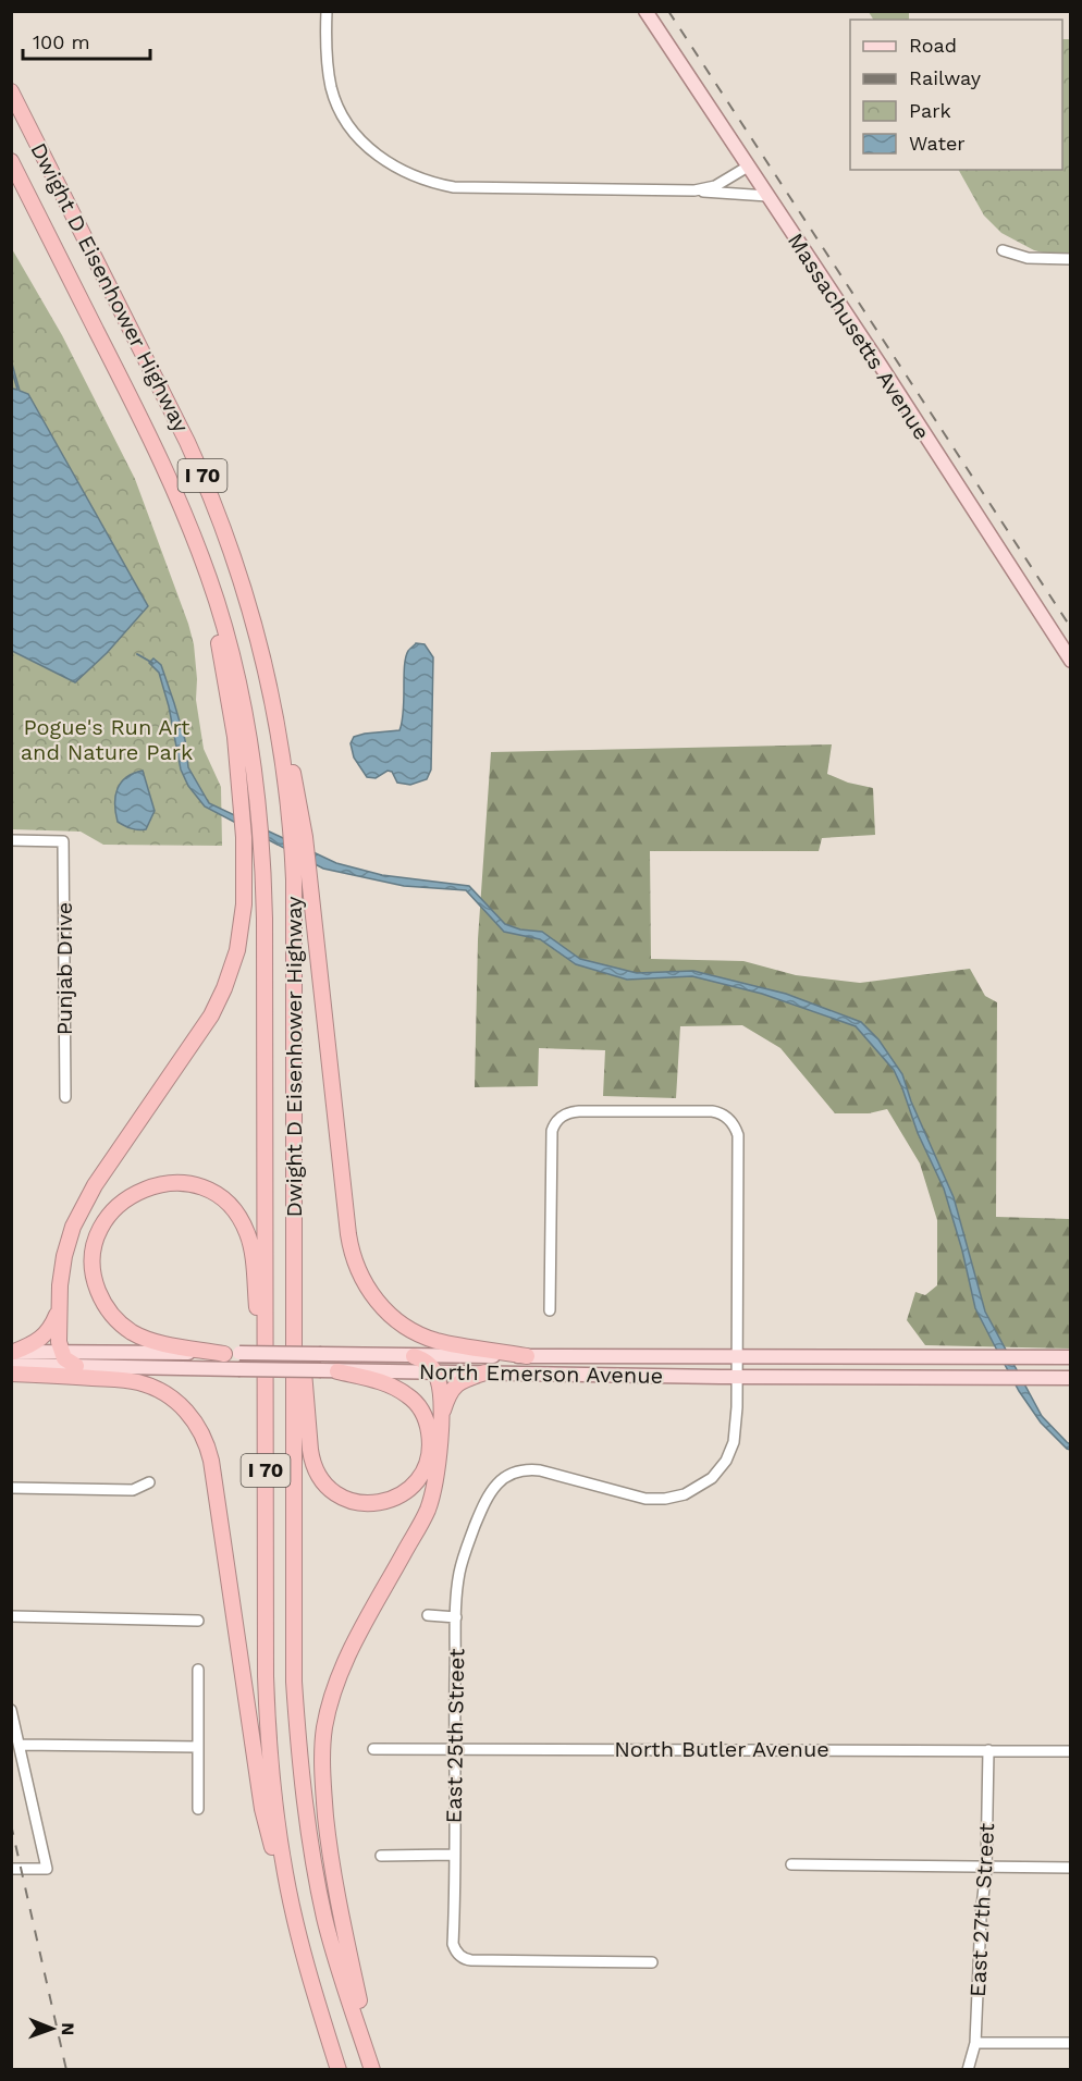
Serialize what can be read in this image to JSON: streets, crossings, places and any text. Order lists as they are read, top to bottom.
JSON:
{
  "streets": {
    "highway": ["Dwight D Eisenhower Highway", "I 70"],
    "main road": ["Massachusetts Avenue", "North Emerson Avenue"],
    "street": [
      "Punjab Drive",
      "East 25th Street",
      "North Butler Avenue",
      "East 27th Street"
    ]
  },
  "crossings": [
    ["North Emerson Avenue", "East 25th Street"],
    ["East 25th Street", "North Butler Avenue"],
    ["North Butler Avenue", "East 27th Street"]
  ],
  "parks": ["Pogue's Run Art and Nature Park"],
  "legend": [
    "Road",
    "Railway",
    "Park",
    "Water"
  ],
  "scale_bar": "100 m",
  "north": "right"
}
